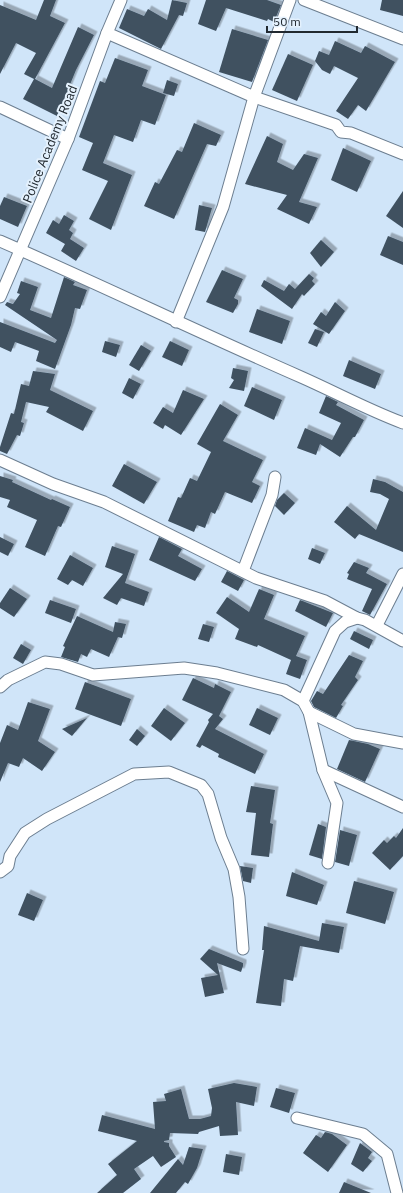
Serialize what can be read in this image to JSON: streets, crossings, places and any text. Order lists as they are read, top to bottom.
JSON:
{
  "streets": {
    "street": ["Police Academy Road"]
  },
  "scale_bar": "50 m"
}
